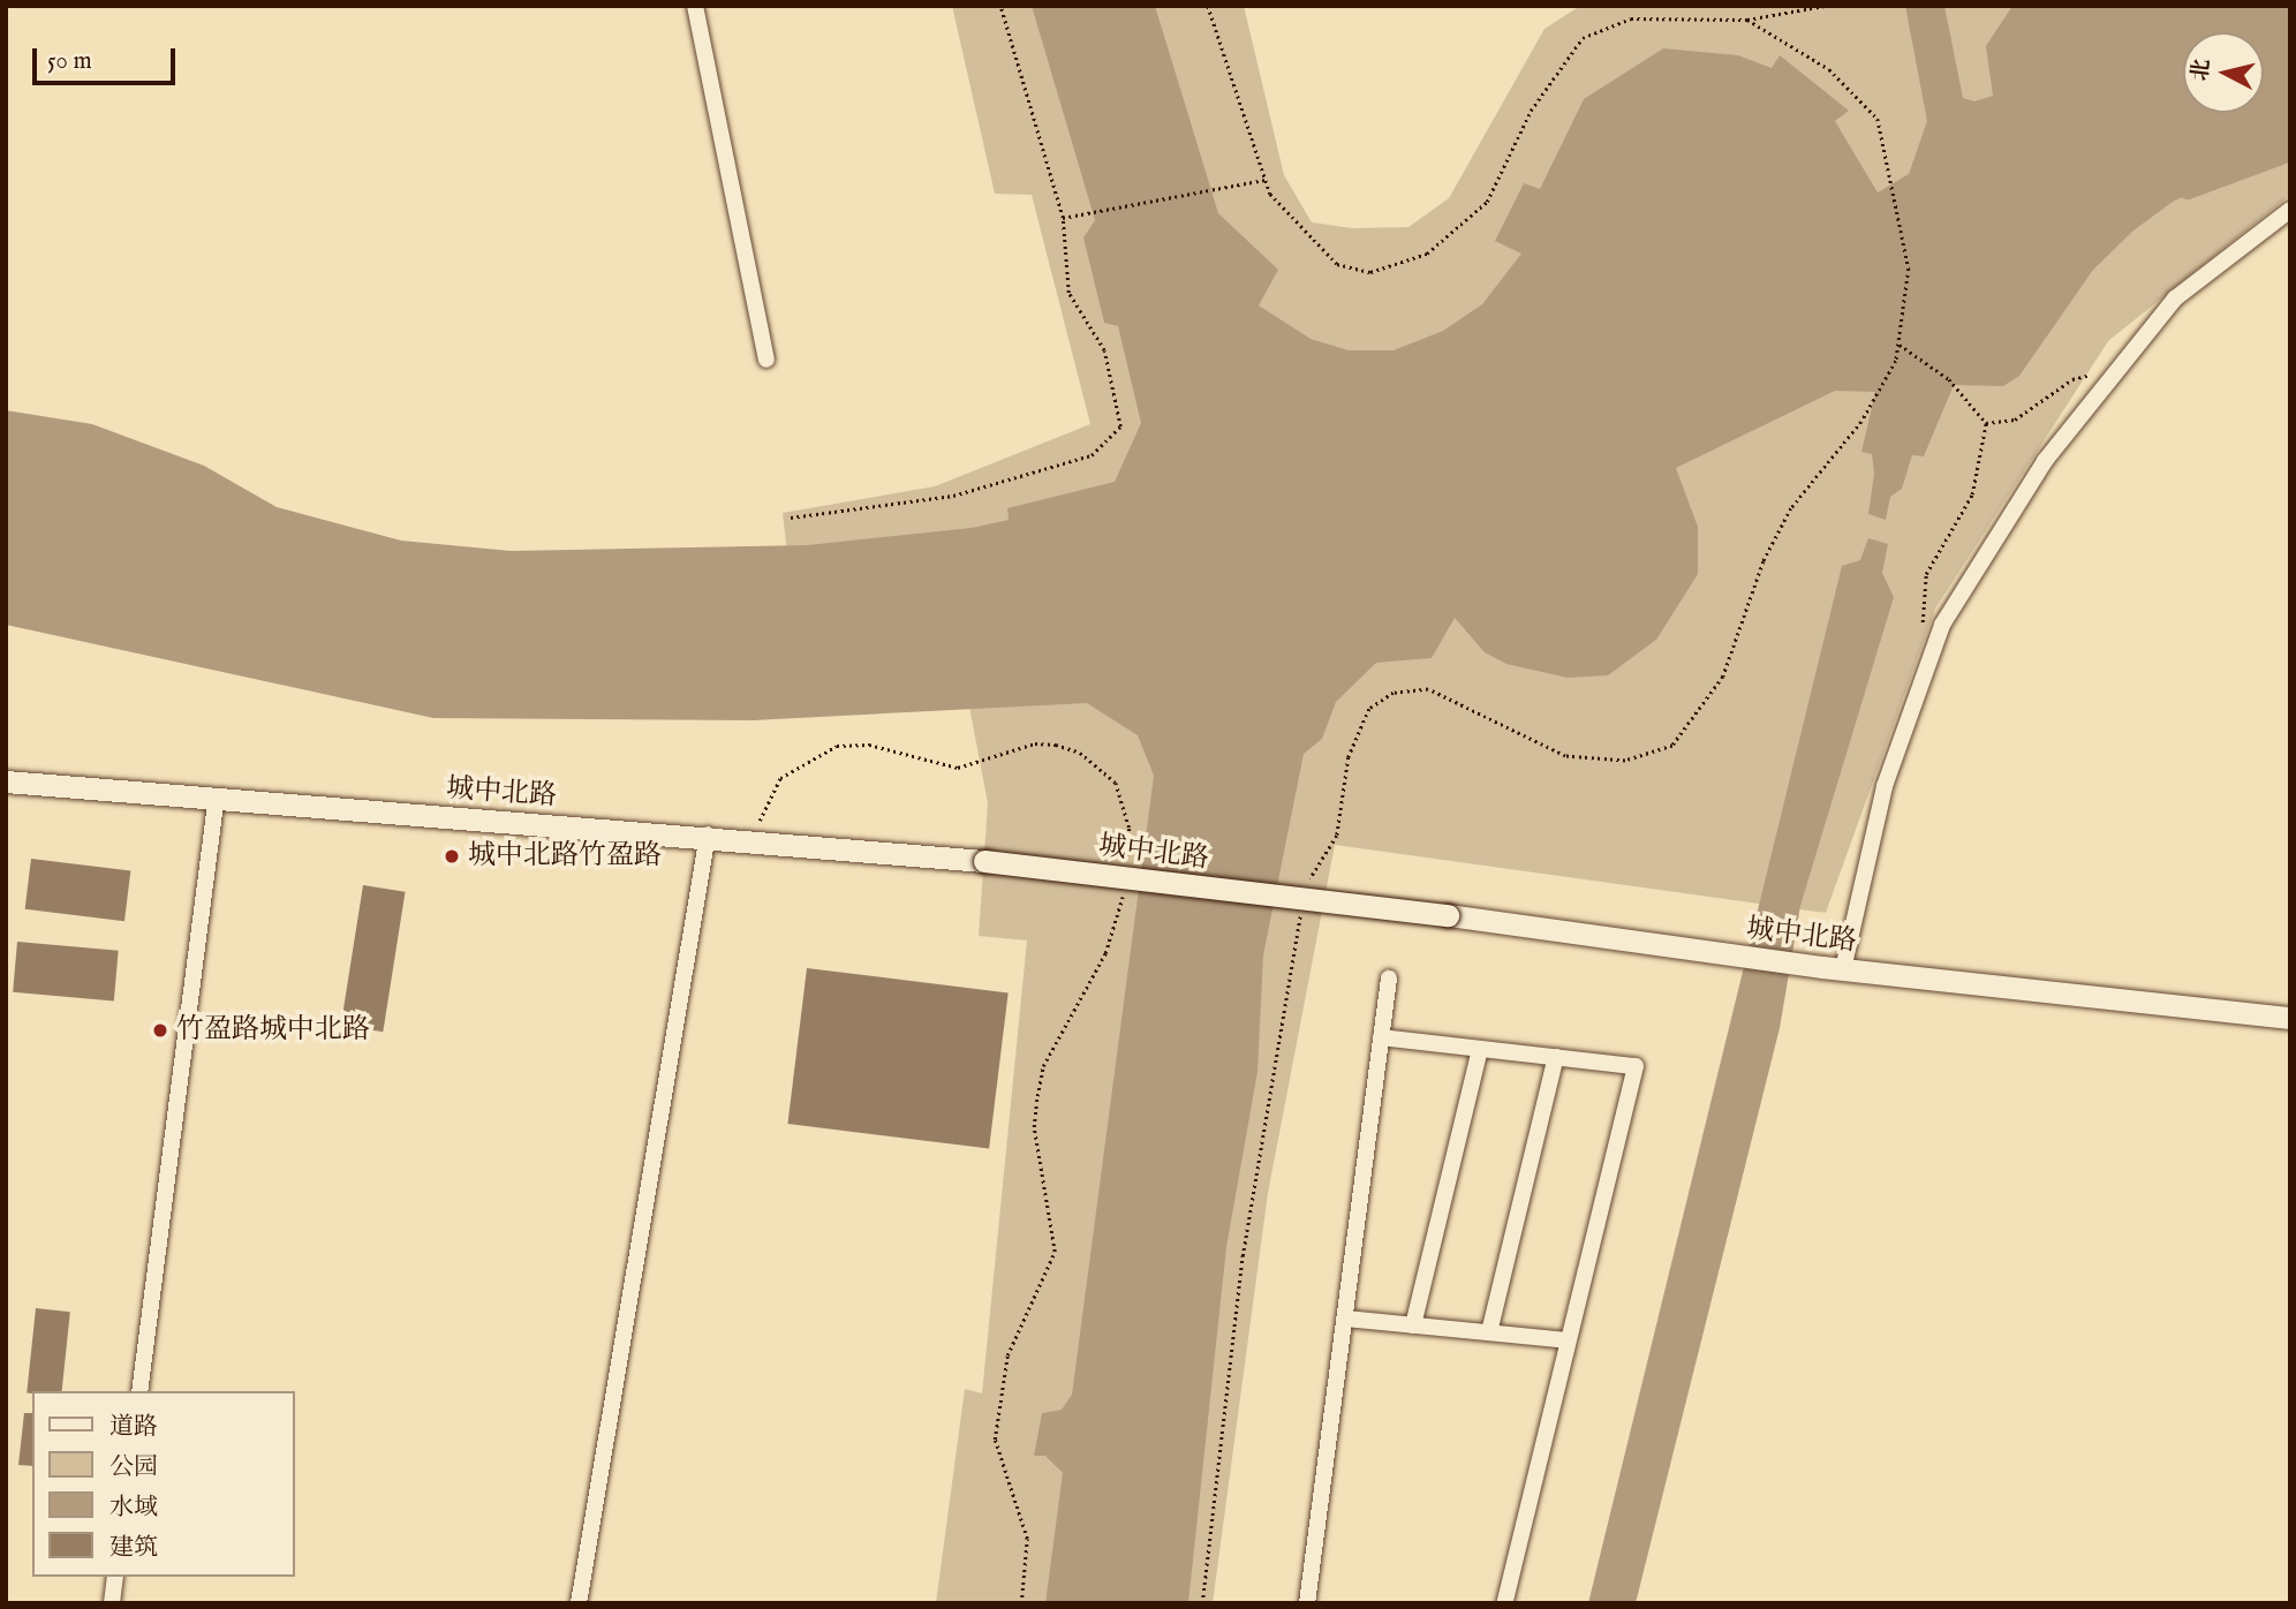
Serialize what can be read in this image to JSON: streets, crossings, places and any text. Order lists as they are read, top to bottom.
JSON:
{
  "streets": {
    "street": ["城中北路"]
  },
  "places": ["城中北路竹盈路", "竹盈路城中北路"],
  "legend": [
    "道路",
    "公园",
    "水域",
    "建筑"
  ],
  "scale_bar": "50 m",
  "north": "left"
}
